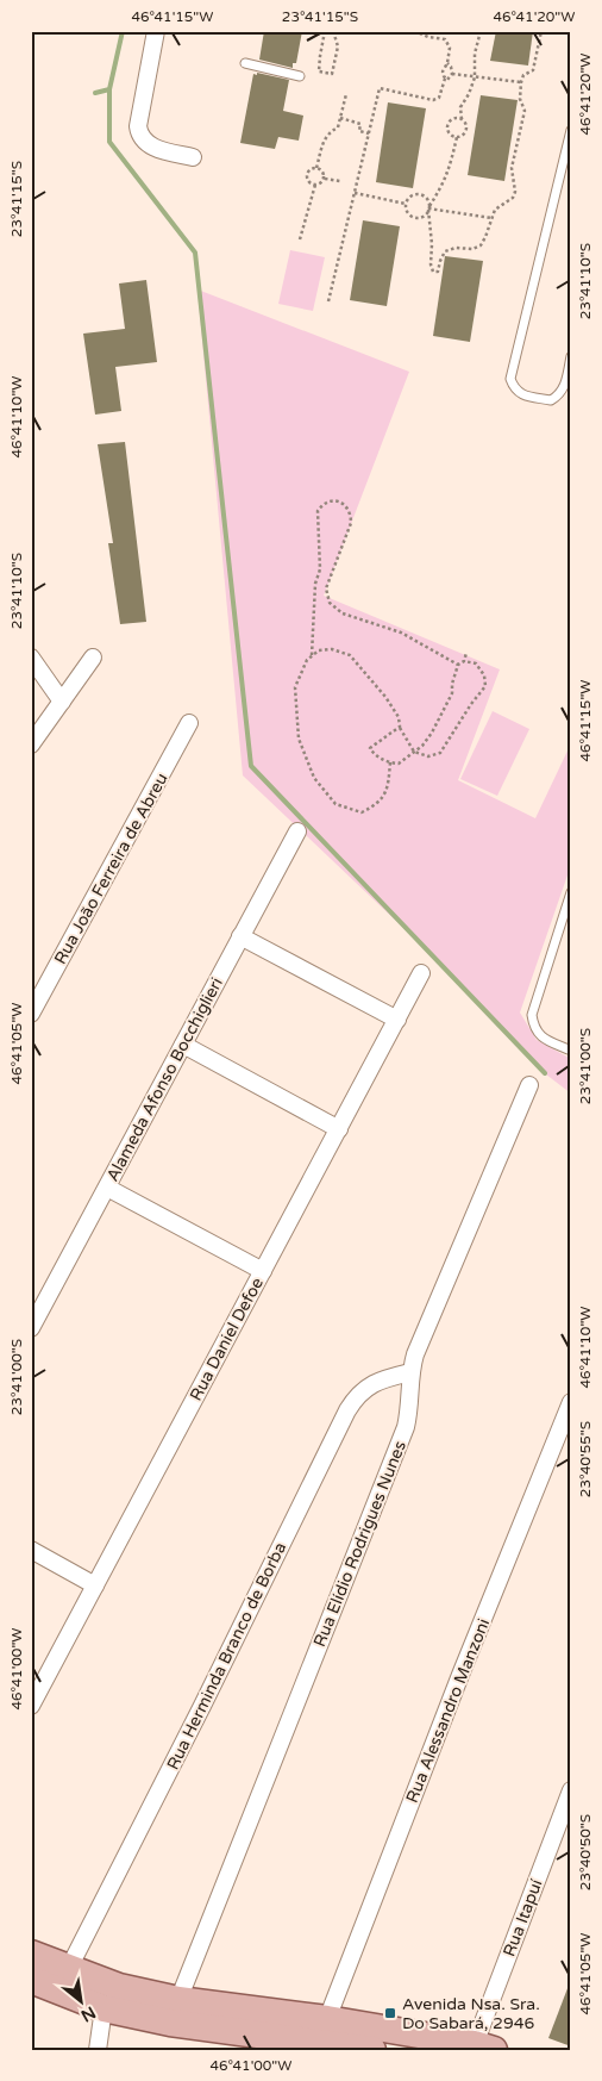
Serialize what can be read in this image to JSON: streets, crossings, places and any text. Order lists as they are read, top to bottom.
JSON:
{
  "streets": {
    "street": [
      "Rua João Ferreira de Abreu",
      "Alameda Afonso Bocchiglieri",
      "Rua Daniel Defoe",
      "Rua Elídio Rodrigues Nunes",
      "Rua Herminda Branco de Borba",
      "Rua Alessandro Manzoni",
      "Rua Itapuí"
    ]
  },
  "crossings": [
    ["Rua Elídio Rodrigues Nunes", "Rua Herminda Branco de Borba"]
  ],
  "places": {
    "transit": ["Avenida Nsa. Sra. Do Sabará, 2946"]
  },
  "north": "bottom right",
  "coordinates": [
    "46°41'15\"W",
    "23°41'15\"S",
    "46°41'20\"W",
    "23°41'10\"S",
    "46°41'10\"W",
    "46°41'05\"W",
    "23°41'00\"S",
    "23°40'55\"S",
    "46°41'00\"W",
    "23°40'50\"S"
  ]
}
